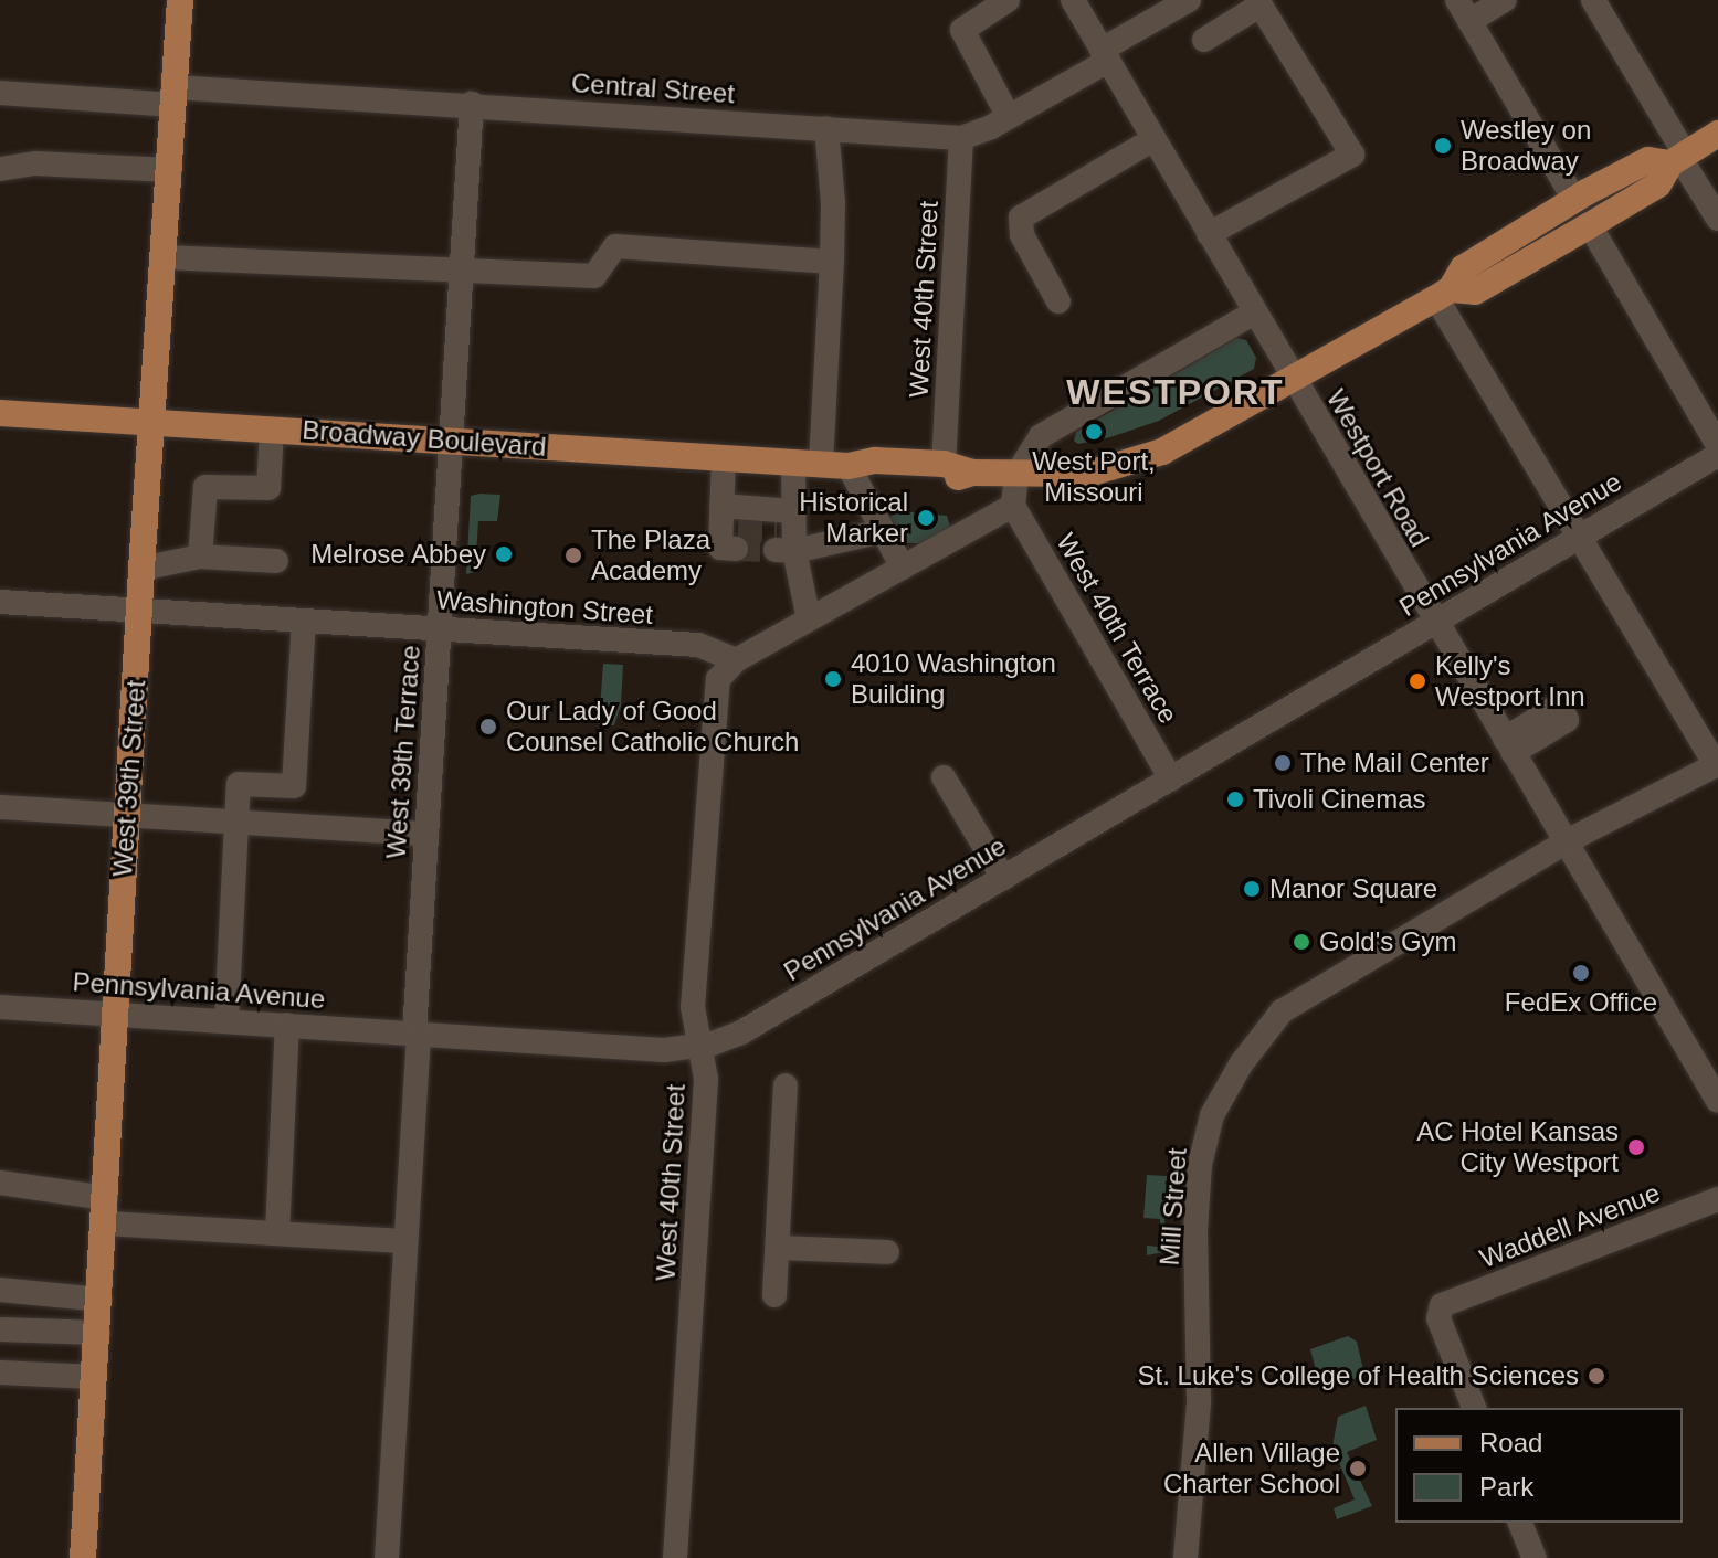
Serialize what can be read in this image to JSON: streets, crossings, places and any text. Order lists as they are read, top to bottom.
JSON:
{
  "streets": {
    "main road": ["Broadway Boulevard", "West 39th Street"],
    "street": [
      "Central Street",
      "West 40th Street",
      "Westport Road",
      "Pennsylvania Avenue",
      "Washington Street",
      "West 40th Terrace",
      "West 39th Terrace",
      "Mill Street",
      "Waddell Avenue"
    ]
  },
  "crossings": [
    ["Central Street", "West 40th Street"],
    ["Central Street", "Westport Road"],
    ["Central Street", "West 39th Terrace"],
    ["Central Street", "West 39th Street"],
    ["West 40th Street", "Broadway Boulevard"],
    ["West 40th Street", "Pennsylvania Avenue"],
    ["West 40th Street", "Washington Street"],
    ["Broadway Boulevard", "Westport Road"],
    ["Broadway Boulevard", "West 39th Terrace"],
    ["Broadway Boulevard", "West 39th Street"],
    ["Westport Road", "Pennsylvania Avenue"],
    ["Westport Road", "Mill Street"],
    ["Pennsylvania Avenue", "West 40th Terrace"],
    ["Pennsylvania Avenue", "West 39th Terrace"],
    ["Pennsylvania Avenue", "West 39th Street"],
    ["Washington Street", "West 39th Terrace"],
    ["Washington Street", "West 39th Street"]
  ],
  "districts": ["WESTPORT"],
  "places": [
    "Westley on Broadway",
    "West Port, Missouri",
    "Historical Marker",
    "Melrose Abbey",
    "The Plaza Academy",
    "4010 Washington Building",
    "Kelly's Westport Inn",
    "Our Lady of Good Counsel Catholic Church",
    "The Mail Center",
    "Tivoli Cinemas",
    "Manor Square",
    "Gold's Gym",
    "FedEx Office",
    "AC Hotel Kansas City Westport",
    "St. Luke's College of Health Sciences",
    "Allen Village Charter School"
  ],
  "legend": ["Road", "Park"]
}
